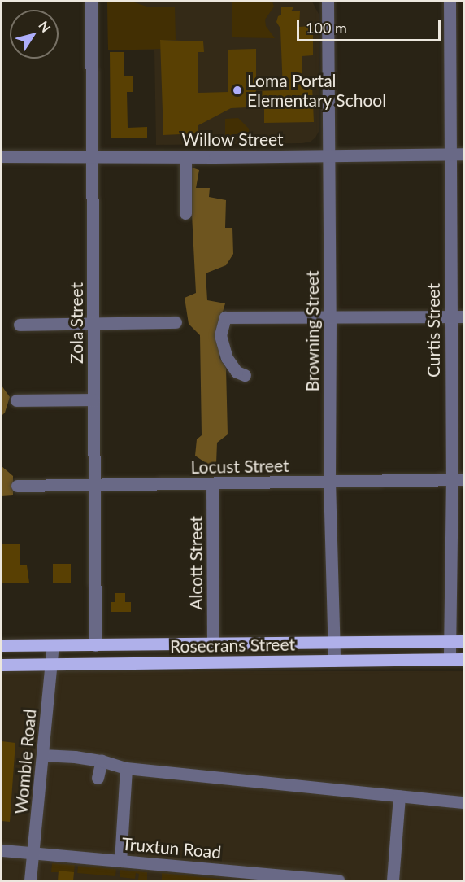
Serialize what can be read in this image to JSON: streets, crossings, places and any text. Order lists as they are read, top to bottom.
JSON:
{
  "streets": {
    "main road": ["Rosecrans Street"],
    "street": [
      "Willow Street",
      "Zola Street",
      "Curtis Street",
      "Browning Street",
      "Locust Street",
      "Alcott Street",
      "Womble Road",
      "Truxtun Road"
    ]
  },
  "crossings": [
    ["Willow Street", "Zola Street"],
    ["Willow Street", "Curtis Street"],
    ["Willow Street", "Browning Street"],
    ["Zola Street", "Locust Street"],
    ["Zola Street", "Rosecrans Street"],
    ["Curtis Street", "Locust Street"],
    ["Curtis Street", "Rosecrans Street"],
    ["Browning Street", "Locust Street"],
    ["Browning Street", "Rosecrans Street"],
    ["Locust Street", "Alcott Street"],
    ["Alcott Street", "Rosecrans Street"],
    ["Rosecrans Street", "Womble Road"],
    ["Womble Road", "Truxtun Road"]
  ],
  "places": ["Loma Portal Elementary School"],
  "scale_bar": "100 m",
  "north": "top right"
}
